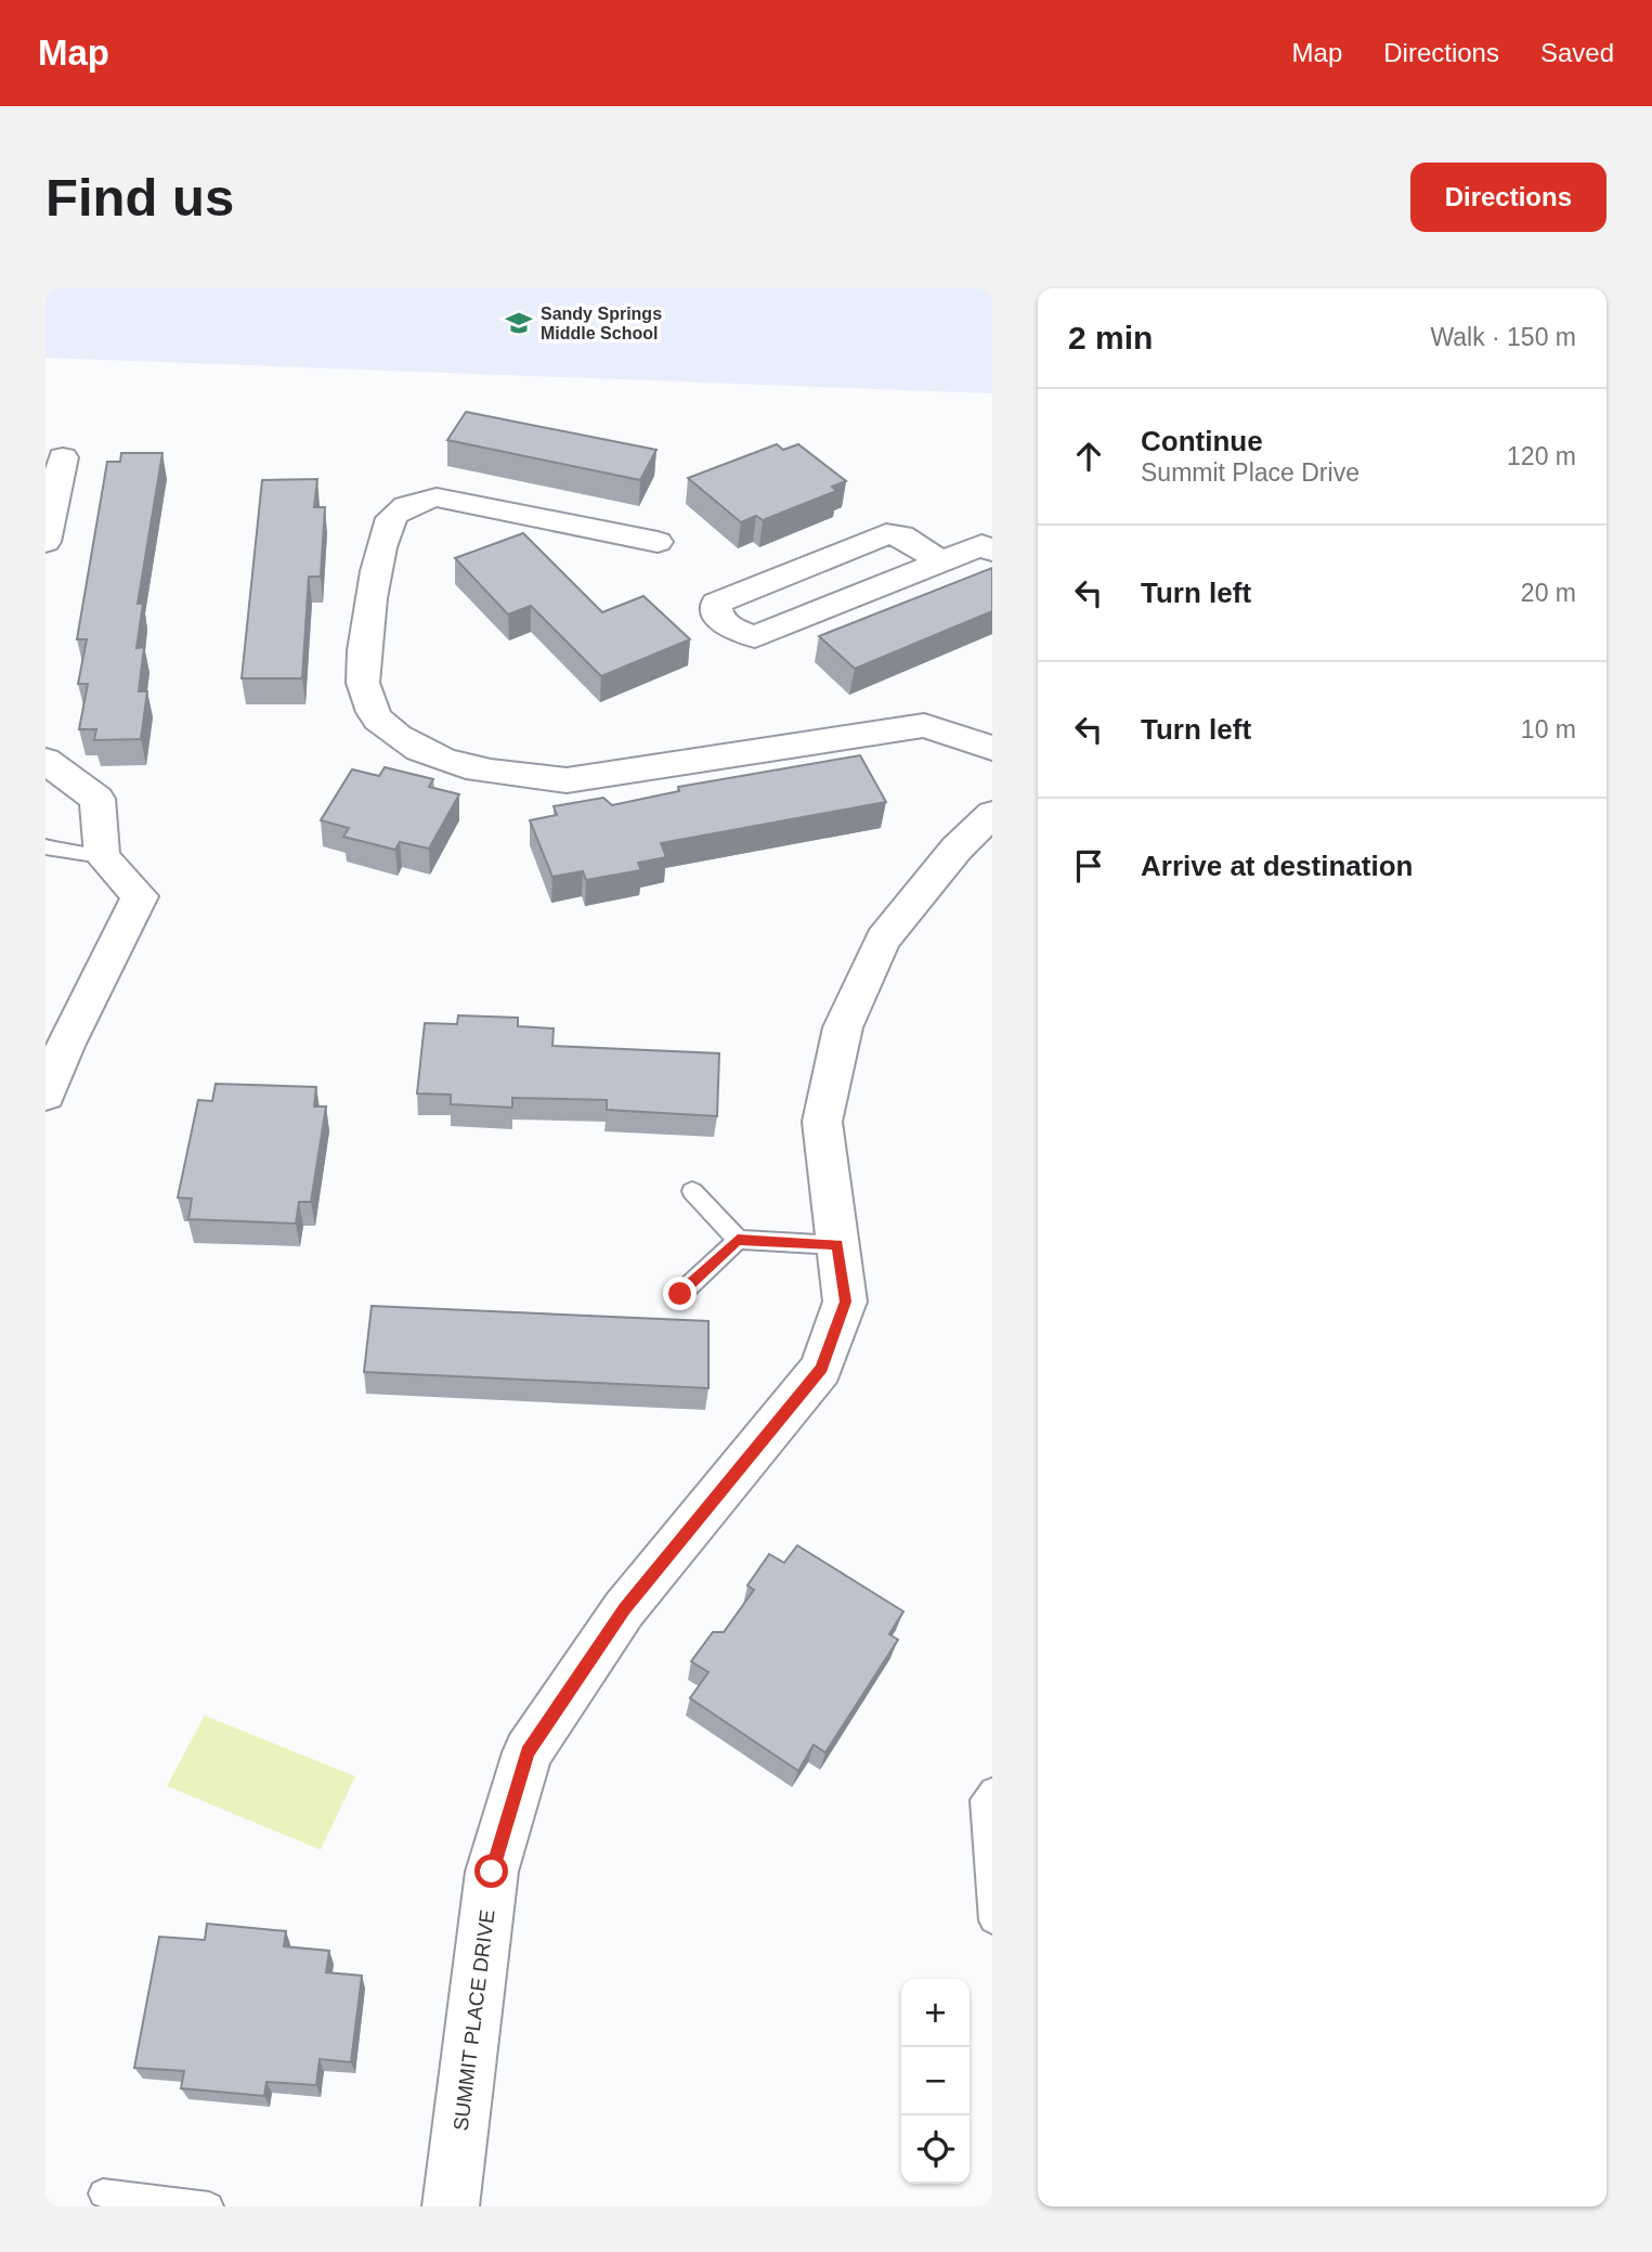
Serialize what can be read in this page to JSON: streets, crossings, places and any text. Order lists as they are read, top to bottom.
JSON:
{
  "streets": {
    "street": ["SUMMIT PLACE DRIVE"]
  },
  "places": {
    "school or university": ["Sandy Springs Middle School"]
  },
  "page": {
    "header": "Map",
    "nav": ["Map", "Directions", "Saved"],
    "buttons": "Directions",
    "title": "Find us",
    "heading": ["2 min", "Walk · 150 m"],
    "list": [
      ["Continue", "Summit Place Drive", "120 m"],
      ["Turn left", "20 m"],
      ["Turn left", "10 m"],
      "Arrive at destination"
    ],
    "map_buttons": ["+", "−"]
  }
}
